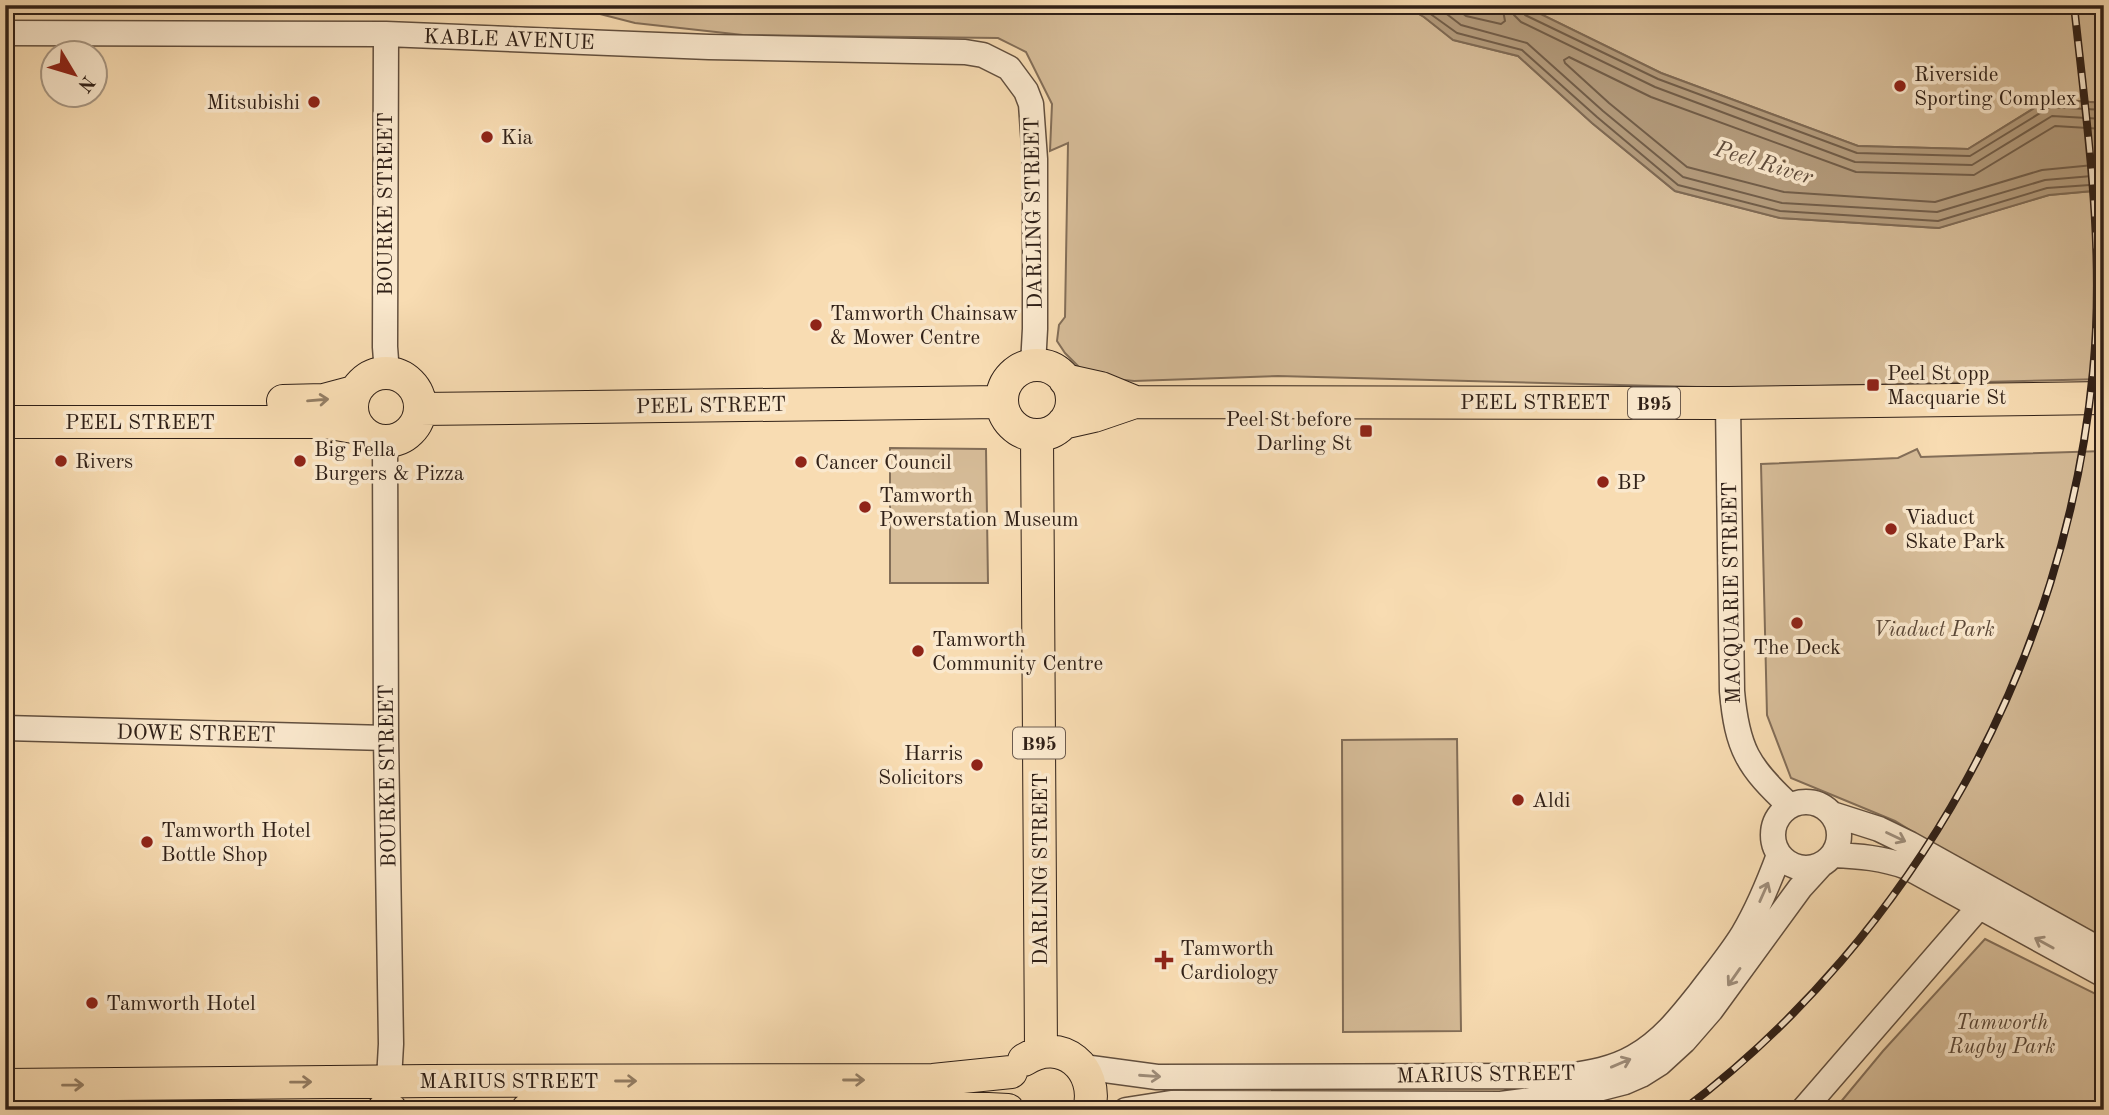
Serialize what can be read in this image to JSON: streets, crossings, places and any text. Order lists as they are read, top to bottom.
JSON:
{
  "streets": {
    "main road": [
      "DARLING STREET",
      "PEEL STREET",
      "B95",
      "MARIUS STREET"
    ],
    "street": [
      "KABLE AVENUE",
      "BOURKE STREET",
      "MACQUARIE STREET",
      "DOWE STREET"
    ]
  },
  "crossings": [
    ["KABLE AVENUE", "BOURKE STREET"],
    ["KABLE AVENUE", "DARLING STREET"],
    ["BOURKE STREET", "PEEL STREET"],
    ["BOURKE STREET", "DOWE STREET"],
    ["BOURKE STREET", "MARIUS STREET"],
    ["DARLING STREET", "PEEL STREET"],
    ["DARLING STREET", "B95"],
    ["PEEL STREET", "B95"],
    ["PEEL STREET", "MACQUARIE STREET"],
    ["MACQUARIE STREET", "MARIUS STREET"]
  ],
  "water": ["Peel River"],
  "parks": ["Viaduct Park", "Tamworth Rugby Park"],
  "places": {
    "other": [
      "Riverside Sporting Complex",
      "Mitsubishi",
      "Kia",
      "Tamworth Chainsaw & Mower Centre",
      "Rivers",
      "Big Fella Burgers & Pizza",
      "Cancer Council",
      "BP",
      "Tamworth Powerstation Museum",
      "Viaduct Skate Park",
      "The Deck",
      "Tamworth Community Centre",
      "Harris Solicitors",
      "Aldi",
      "Tamworth Hotel Bottle Shop",
      "Tamworth Hotel"
    ],
    "transit": ["Peel St opp Macquarie St", "Peel St before Darling St"],
    "health": ["Tamworth Cardiology"]
  },
  "north": "bottom right"
}
